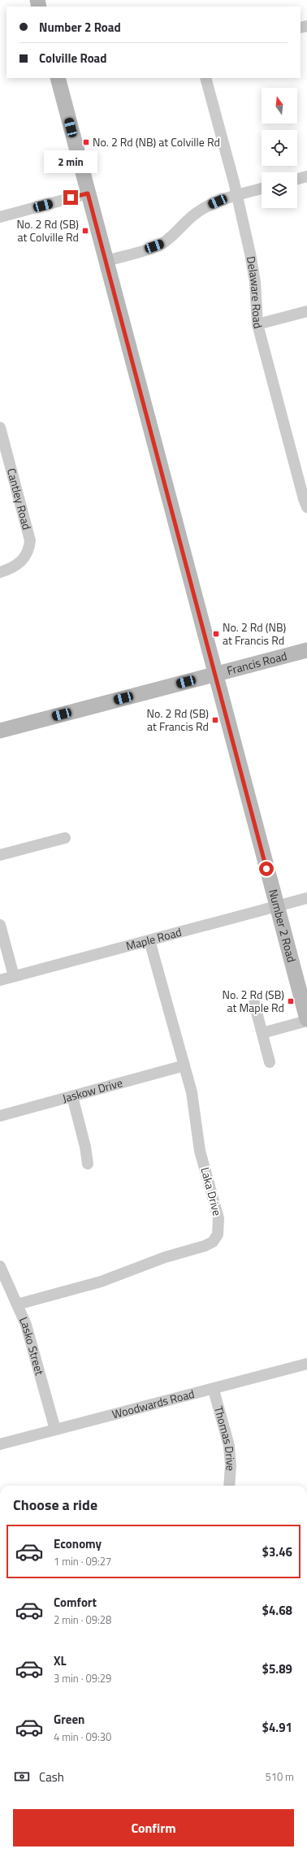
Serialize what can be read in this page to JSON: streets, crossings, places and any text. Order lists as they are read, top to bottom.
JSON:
{
  "streets": {
    "main road": ["Francis Road", "Number 2 Road"],
    "street": [
      "Delaware Road",
      "Cantley Road",
      "Maple Road",
      "Jaskow Drive",
      "Laka Drive",
      "Lasko Street",
      "Woodwards Road",
      "Thomas Drive"
    ]
  },
  "crossings": [
    ["Francis Road", "Number 2 Road"],
    ["Number 2 Road", "Maple Road"],
    ["Maple Road", "Laka Drive"],
    ["Jaskow Drive", "Laka Drive"],
    ["Laka Drive", "Lasko Street"],
    ["Lasko Street", "Woodwards Road"],
    ["Woodwards Road", "Thomas Drive"]
  ],
  "places": {
    "transit": [
      "No. 2 Rd (NB) at Colville Rd",
      "No. 2 Rd (SB) at Colville Rd",
      "No. 2 Rd (NB) at Francis Rd",
      "No. 2 Rd (SB) at Francis Rd",
      "No. 2 Rd (SB) at Maple Rd"
    ]
  },
  "north": "top",
  "page": {
    "banner": ["Number 2 Road", "Colville Road"],
    "bubble": "2 min",
    "heading": "Choose a ride",
    "list": [
      {
        "name": "Economy",
        "note": "1 min · 09:27",
        "value": "$3.46"
      },
      {
        "name": "Comfort",
        "note": "2 min · 09:28",
        "value": "$4.68"
      },
      {
        "name": "XL",
        "note": "3 min · 09:29",
        "value": "$5.89"
      },
      {
        "name": "Green",
        "note": "4 min · 09:30",
        "value": "$4.91"
      }
    ],
    "pay": ["Cash", "510 m"],
    "buttons": "Confirm"
  }
}
